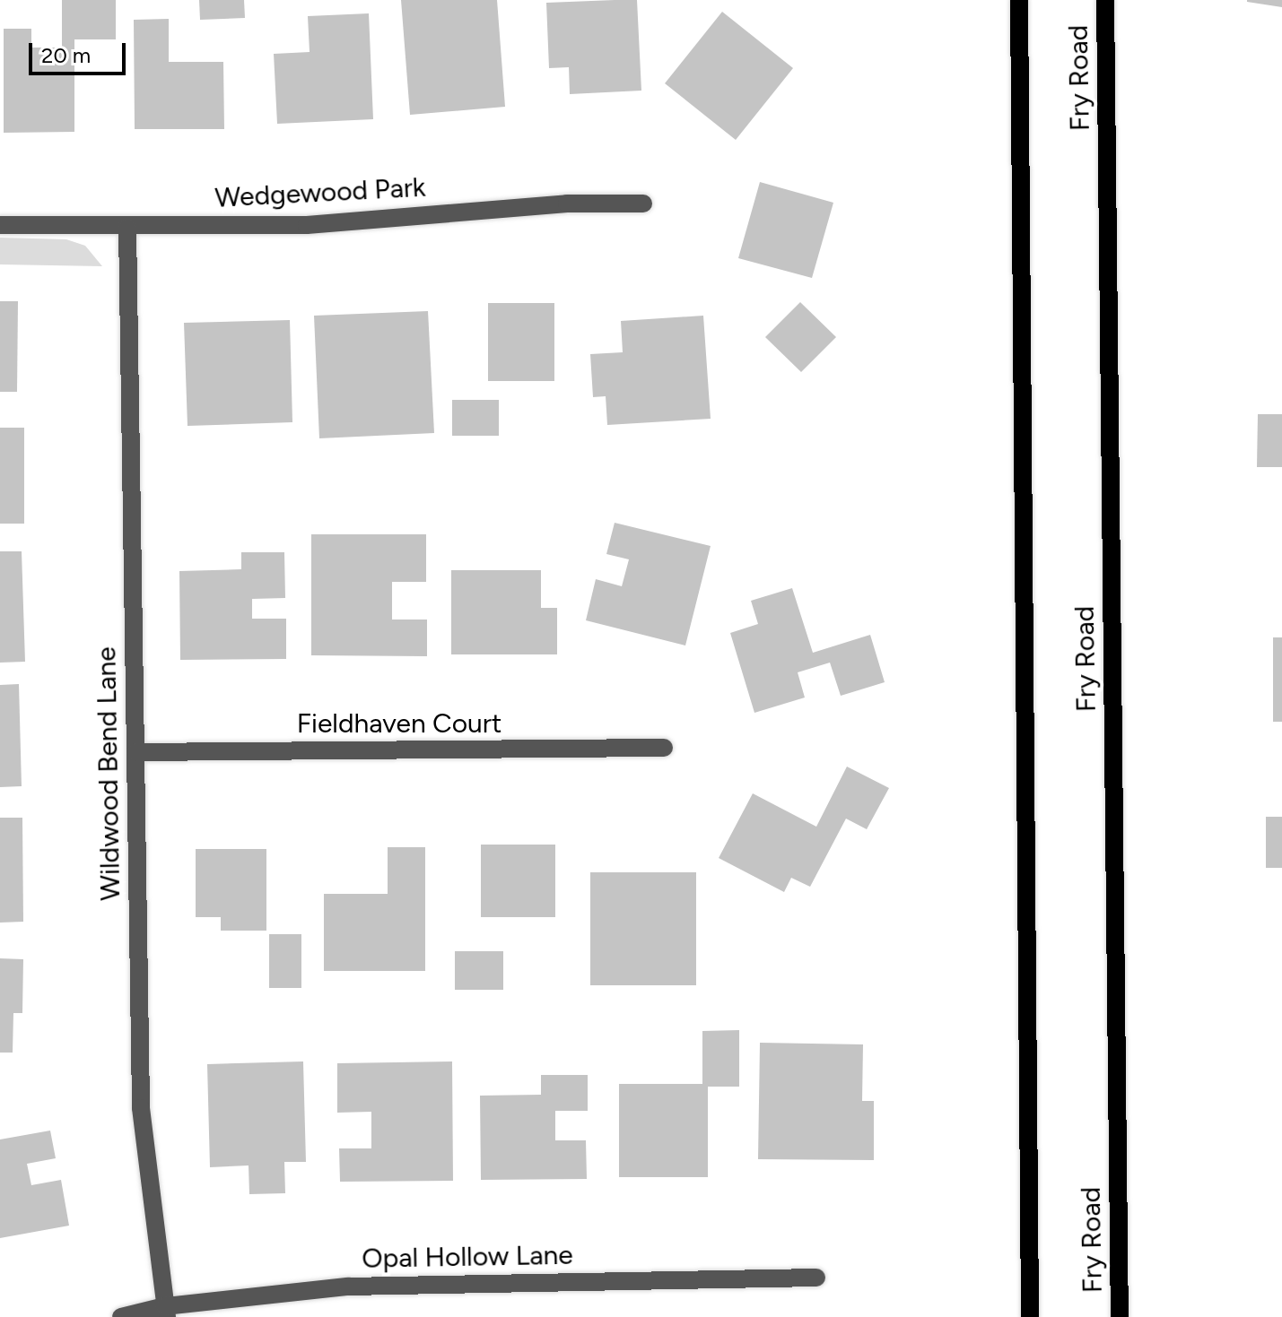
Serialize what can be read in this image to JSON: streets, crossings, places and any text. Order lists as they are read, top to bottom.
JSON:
{
  "streets": {
    "main road": ["Fry Road"],
    "street": [
      "Wedgewood Park",
      "Fieldhaven Court",
      "Wildwood Bend Lane",
      "Opal Hollow Lane"
    ]
  },
  "crossings": [
    ["Wedgewood Park", "Wildwood Bend Lane"],
    ["Fieldhaven Court", "Wildwood Bend Lane"],
    ["Wildwood Bend Lane", "Opal Hollow Lane"]
  ],
  "scale_bar": "20 m"
}
